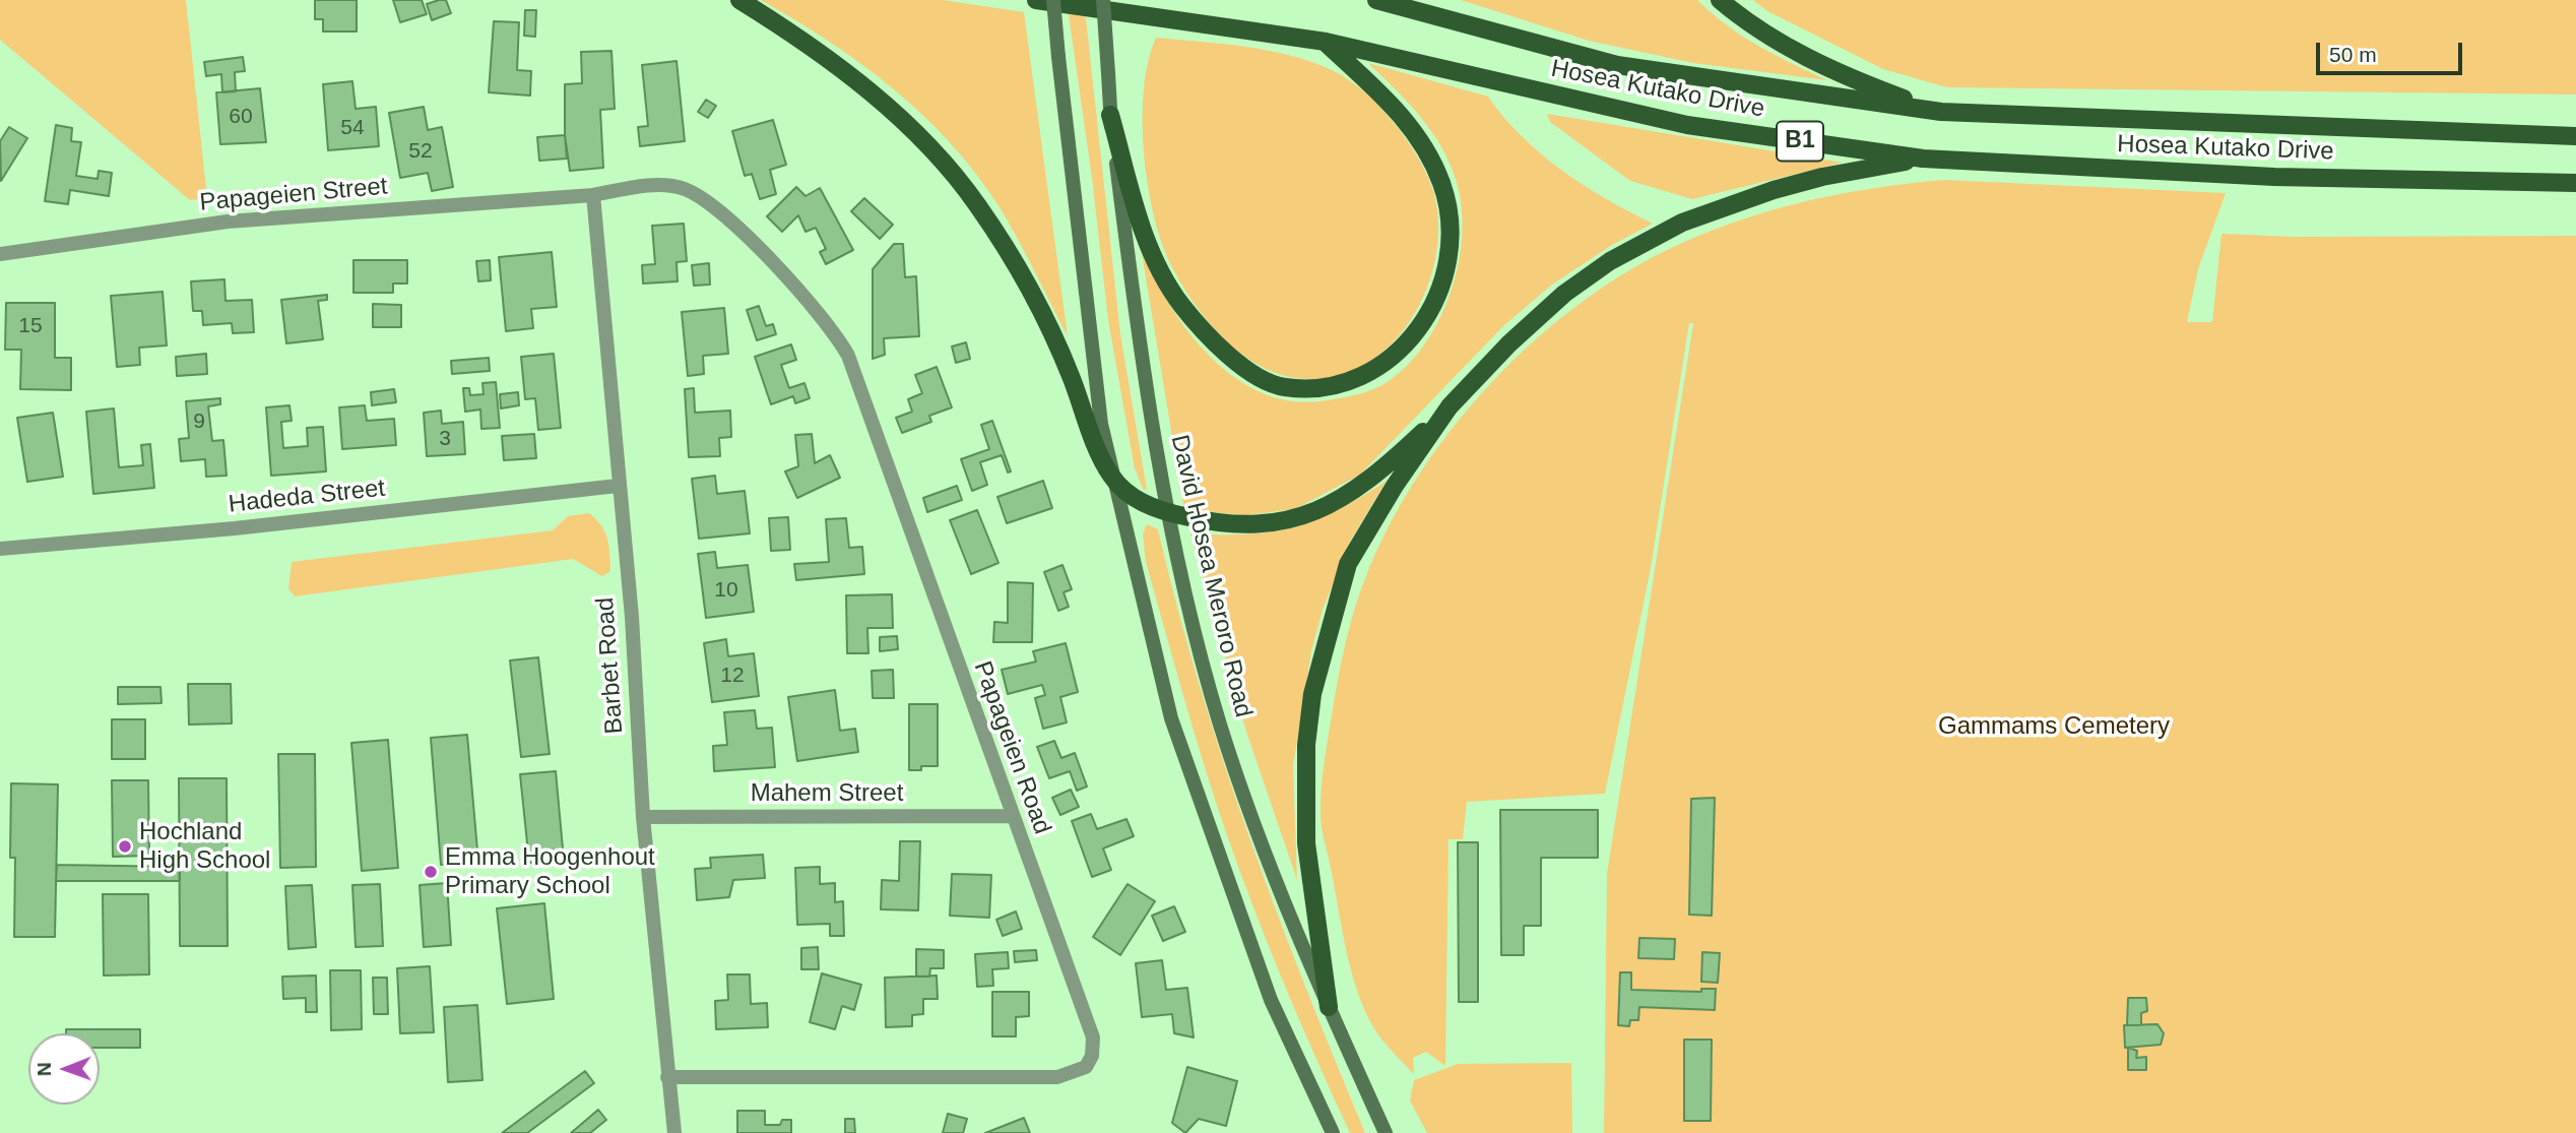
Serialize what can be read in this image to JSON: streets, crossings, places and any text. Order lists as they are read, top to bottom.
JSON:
{
  "streets": {
    "main road": ["Hosea Kutako Drive", "B1", "David Hosea Meroro Road"],
    "street": [
      "Papageien Street",
      "Hadeda Street",
      "Barbet Road",
      "Papageien Road",
      "Mahem Street"
    ]
  },
  "crossings": [
    ["Papageien Street", "Barbet Road"],
    ["Papageien Street", "Papageien Road"],
    ["Hadeda Street", "Barbet Road"],
    ["Barbet Road", "Papageien Road"],
    ["Barbet Road", "Mahem Street"],
    ["Papageien Road", "Mahem Street"]
  ],
  "parks": ["Gammams Cemetery"],
  "places": ["Hochland High School", "Emma Hoogenhout Primary School"],
  "house_numbers": [
    "60",
    "54",
    "52",
    "15",
    "9",
    "3",
    "10",
    "12"
  ],
  "scale_bar": "50 m",
  "north": "left"
}
